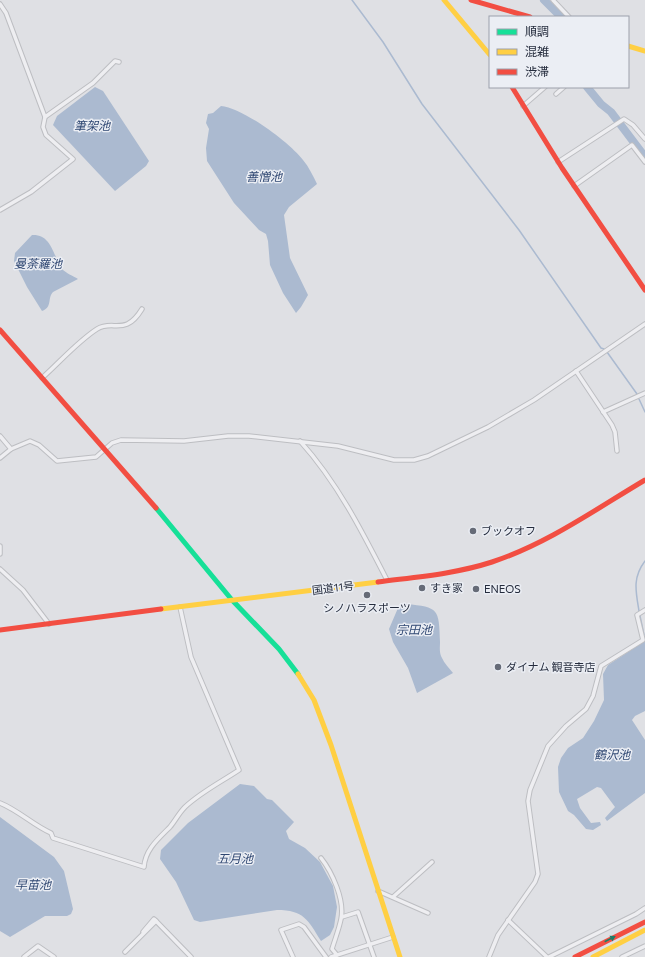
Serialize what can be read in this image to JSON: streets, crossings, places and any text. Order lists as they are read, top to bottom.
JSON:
{
  "streets": {
    "main road": ["国道11号"]
  },
  "water": [
    "筆架池",
    "善憎池",
    "曼荼羅池",
    "宗田池",
    "鶴沢池",
    "五月池",
    "早苗池"
  ],
  "places": [
    "ブックオフ",
    "すき家",
    "ENEOS",
    "シノハラスポーツ",
    "ダイナム 観音寺店"
  ],
  "legend": ["順調", "混雑", "渋滞"]
}
